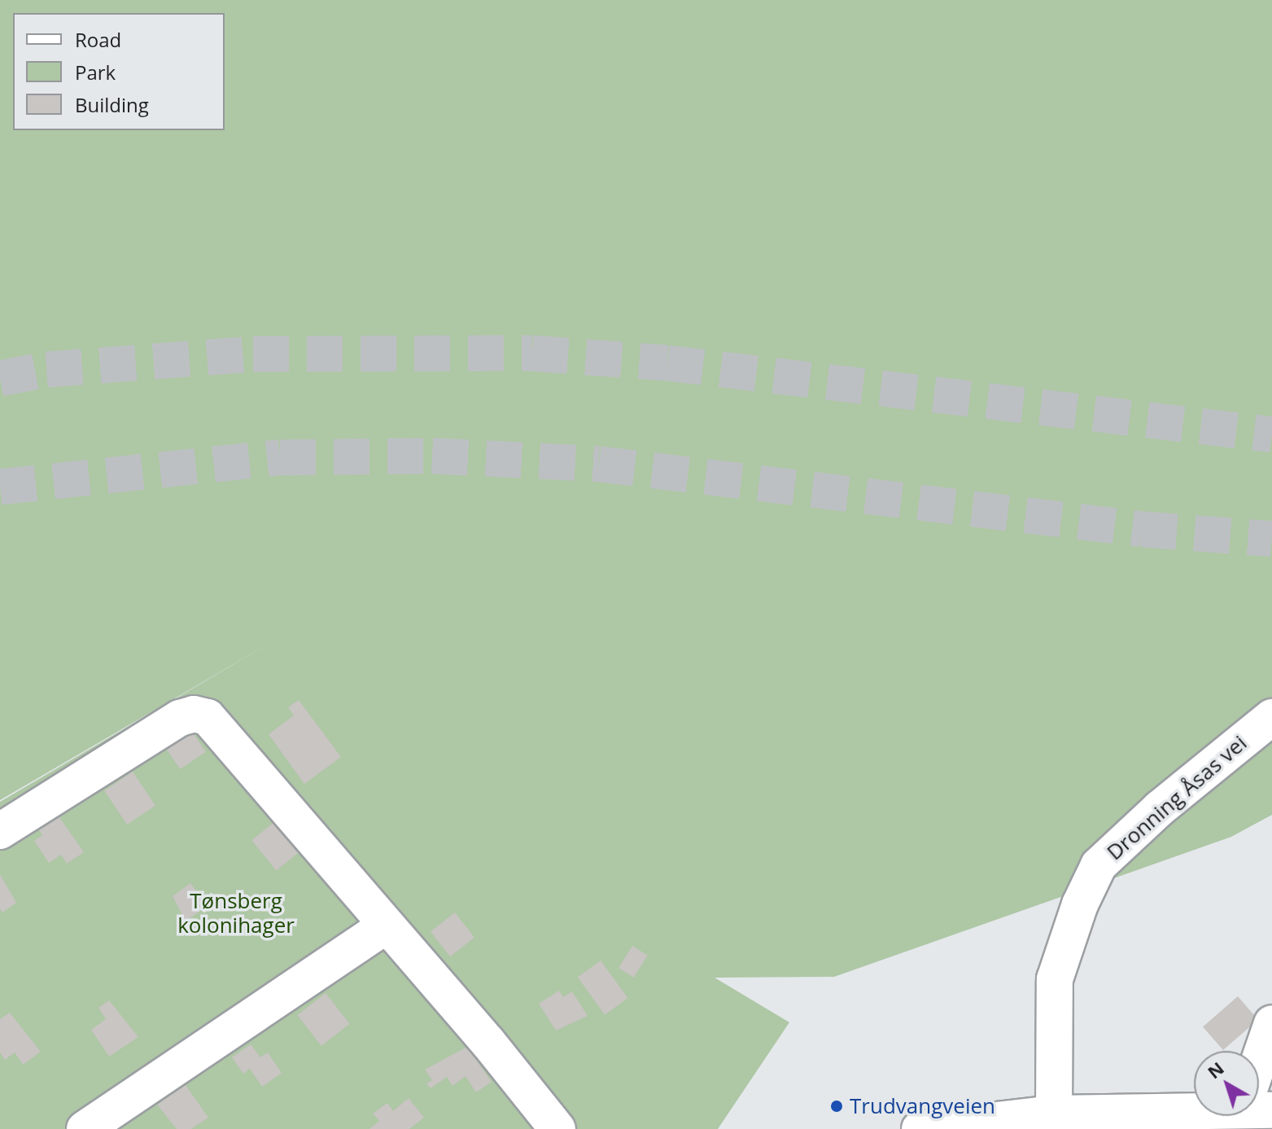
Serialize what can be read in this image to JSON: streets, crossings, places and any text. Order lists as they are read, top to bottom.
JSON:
{
  "streets": {
    "street": ["Dronning Åsas vei"]
  },
  "parks": ["Tønsberg kolonihager"],
  "places": ["Trudvangveien"],
  "legend": ["Road", "Park", "Building"],
  "north": "top left"
}
